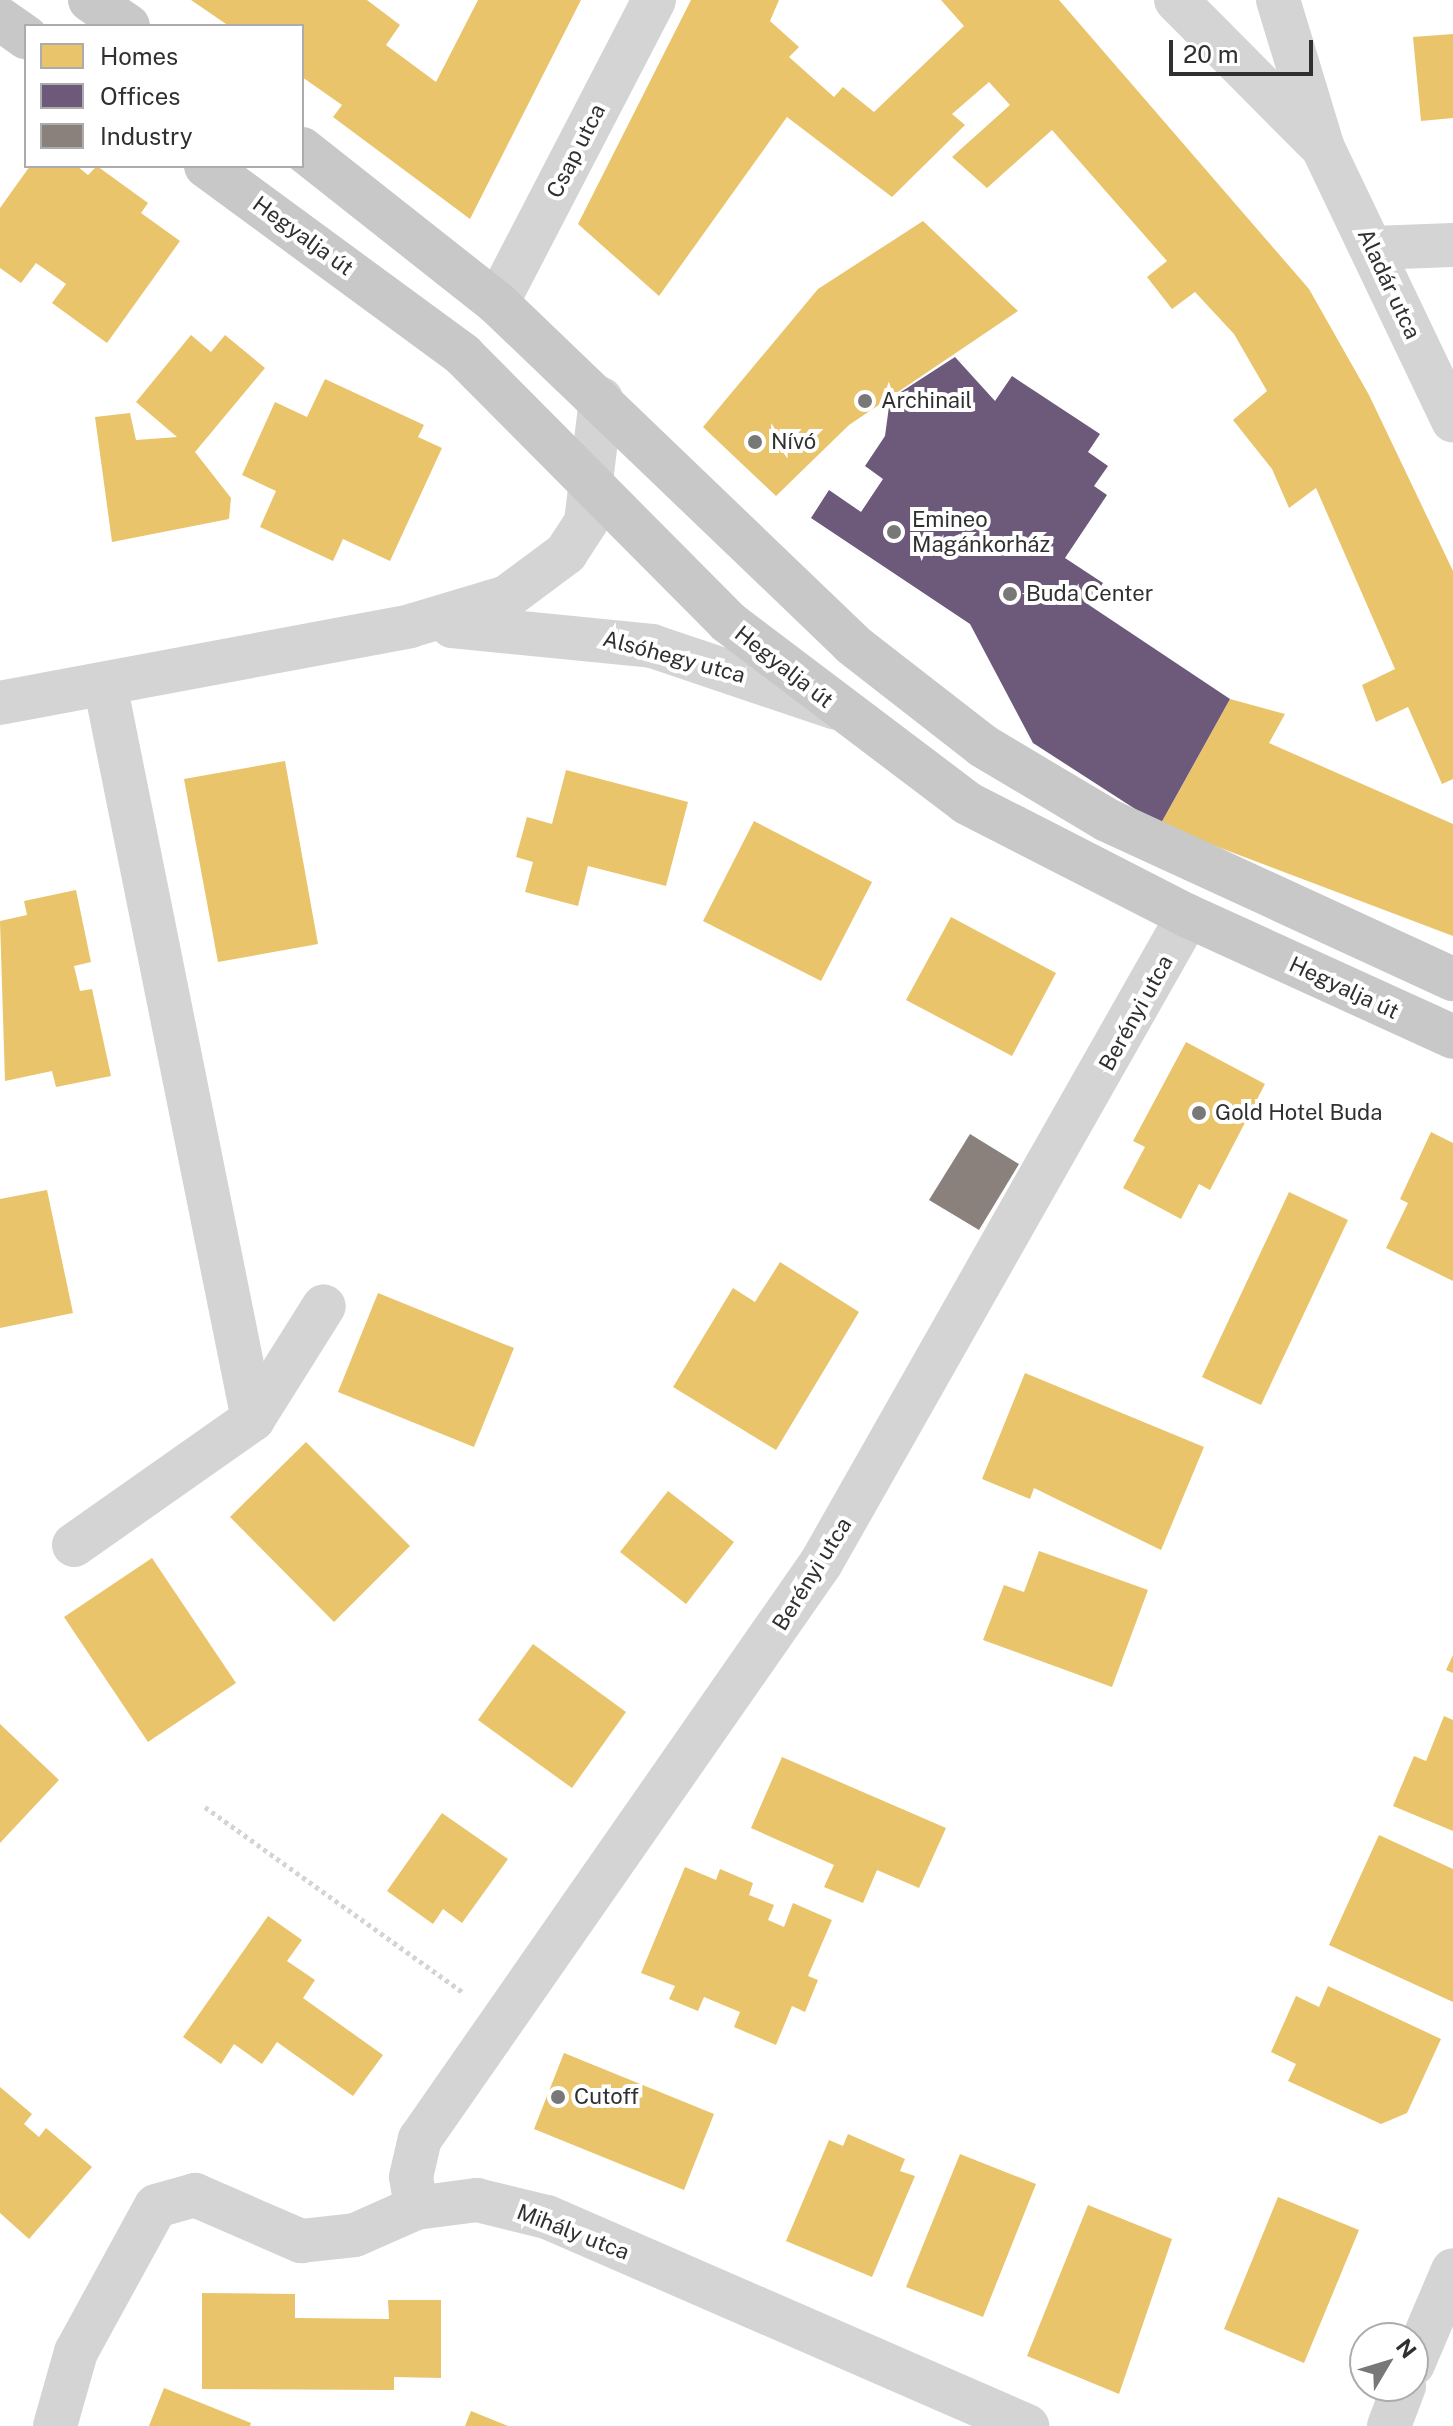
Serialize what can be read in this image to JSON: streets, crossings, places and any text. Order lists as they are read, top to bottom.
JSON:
{
  "streets": {
    "main road": ["Hegyalja út"],
    "street": [
      "Csap utca",
      "Aladár utca",
      "Alsóhegy utca",
      "Berényi utca",
      "Mihály utca"
    ]
  },
  "crossings": [
    ["Hegyalja út", "Alsóhegy utca"],
    ["Hegyalja út", "Berényi utca"],
    ["Berényi utca", "Mihály utca"]
  ],
  "places": [
    "Archinail",
    "Nívó",
    "Emineo Magánkorház",
    "Buda Center",
    "Gold Hotel Buda",
    "Cutoff"
  ],
  "legend": ["Homes", "Offices", "Industry"],
  "scale_bar": "20 m",
  "north": "top right"
}
